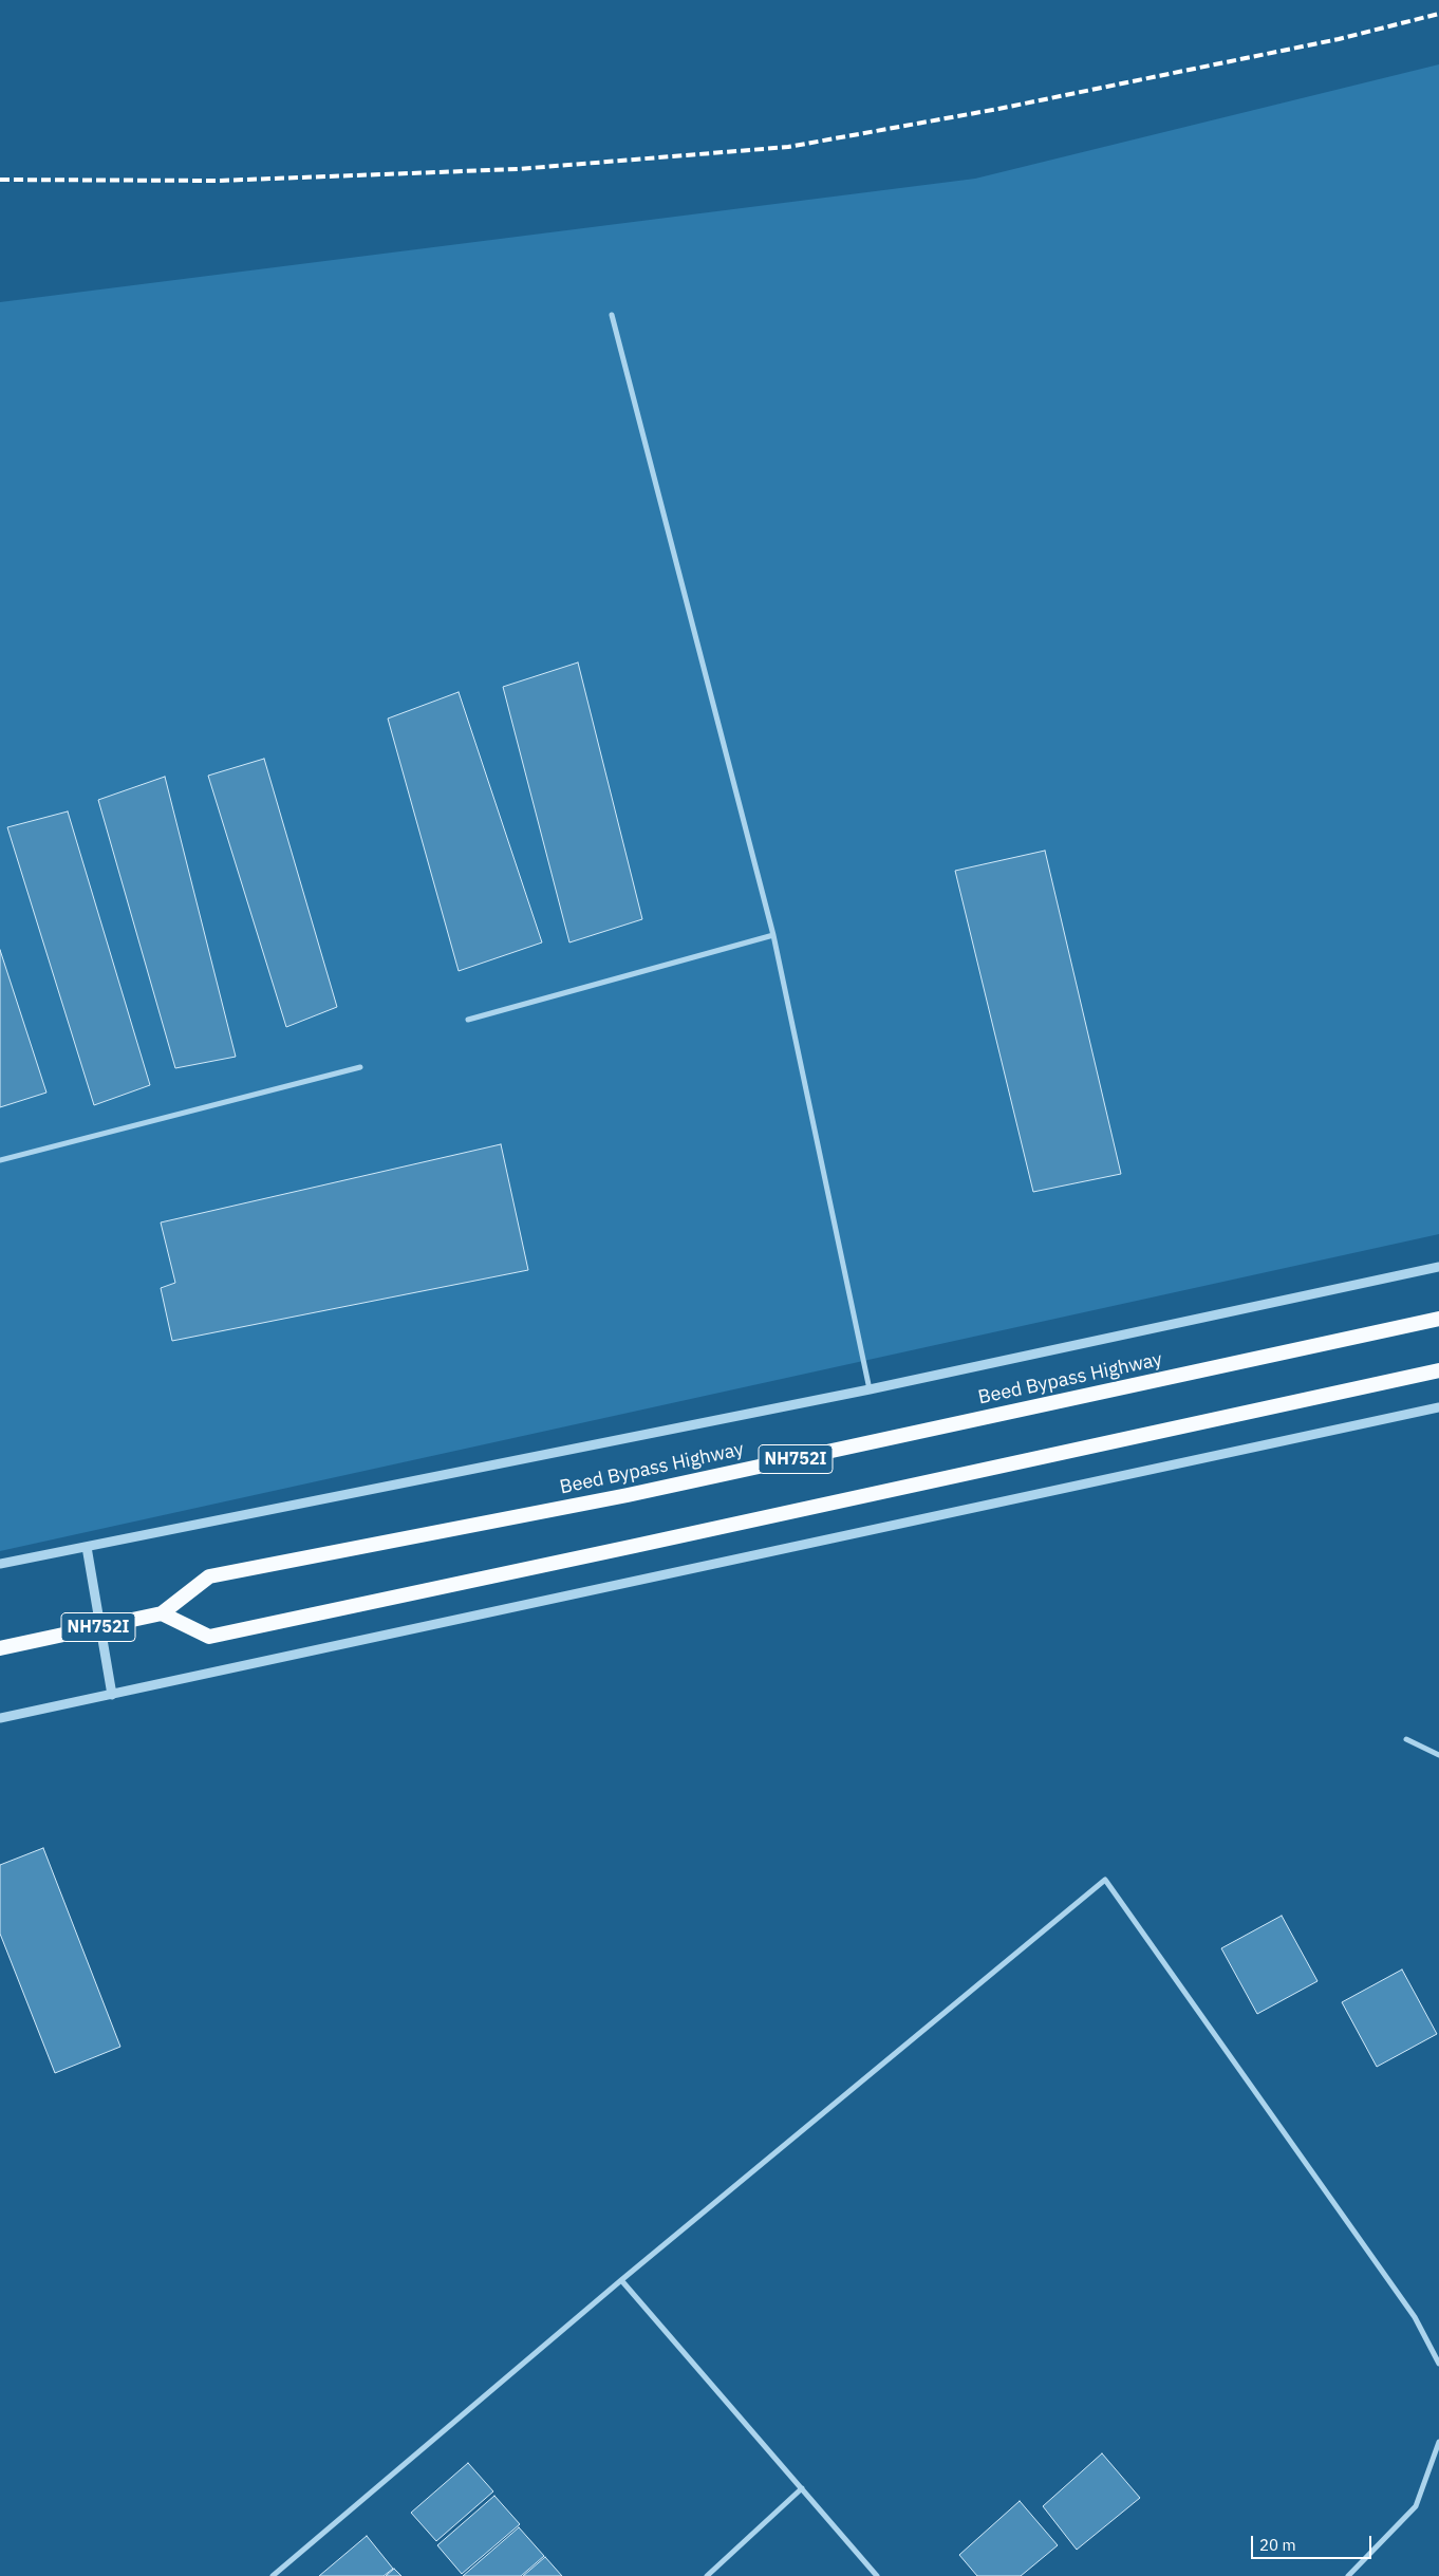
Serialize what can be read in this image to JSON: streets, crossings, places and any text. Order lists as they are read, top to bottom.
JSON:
{
  "streets": {
    "highway": ["Beed Bypass Highway", "NH752I"]
  },
  "crossings": [
    ["Beed Bypass Highway", "NH752I"]
  ],
  "scale_bar": "20 m"
}
